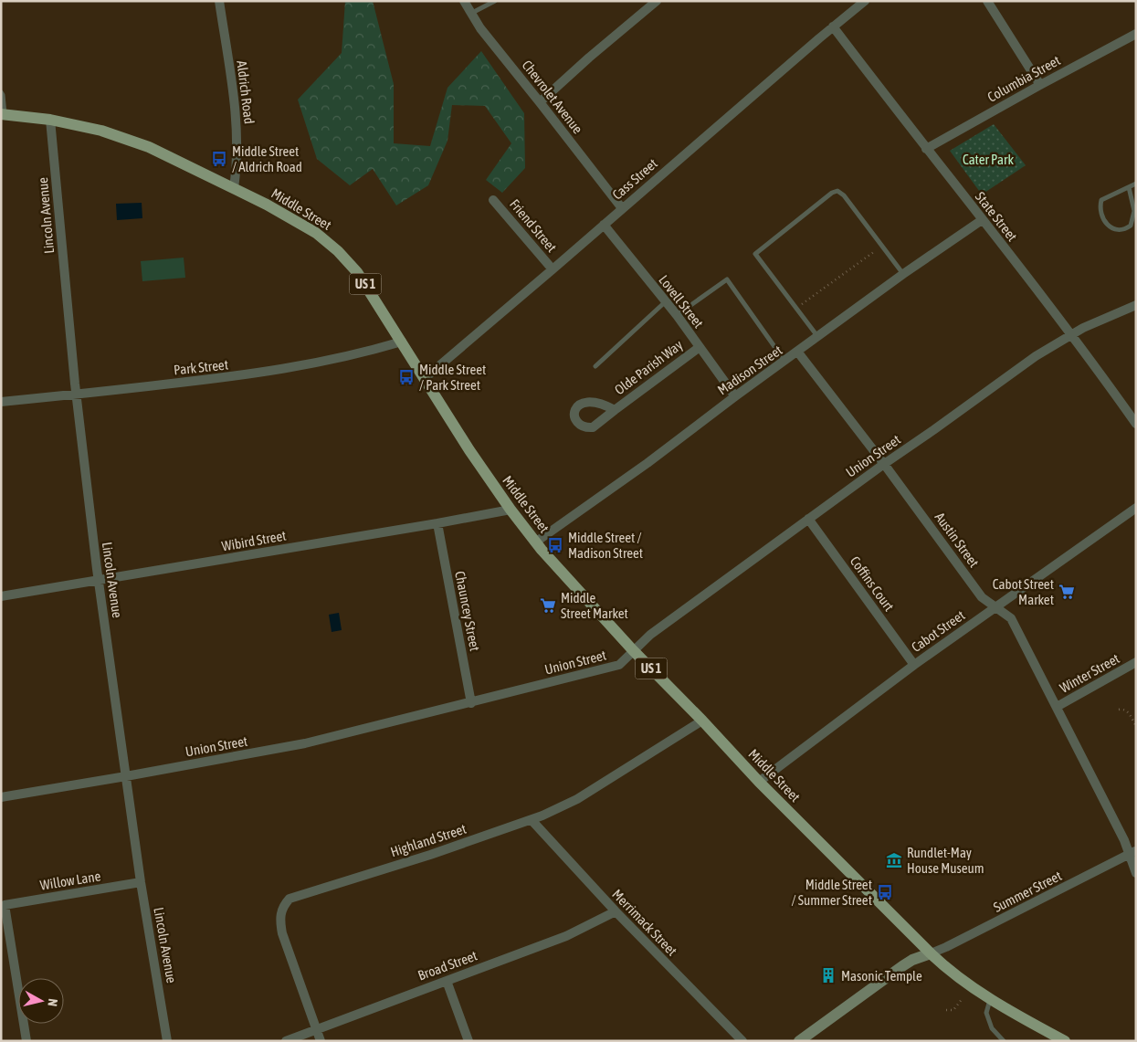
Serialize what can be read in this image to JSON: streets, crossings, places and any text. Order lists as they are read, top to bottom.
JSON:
{
  "streets": {
    "main road": ["Middle Street", "US 1"],
    "street": [
      "Columbia Street",
      "Aldrich Road",
      "Chevrolet Avenue",
      "Cass Street",
      "Lincoln Avenue",
      "State Street",
      "Friend Street",
      "Lovell Street",
      "Park Street",
      "Olde Parish Way",
      "Madison Street",
      "Union Street",
      "Austin Street",
      "Wibird Street",
      "Coffins Court",
      "Chauncey Street",
      "Cabot Street",
      "Winter Street",
      "Highland Street",
      "Willow Lane",
      "Summer Street",
      "Merrimack Street",
      "Broad Street"
    ]
  },
  "crossings": [
    ["Columbia Street", "State Street"],
    ["Aldrich Road", "Middle Street"],
    ["Chevrolet Avenue", "Cass Street"],
    ["Cass Street", "Middle Street"],
    ["Cass Street", "State Street"],
    ["Cass Street", "Friend Street"],
    ["Cass Street", "Lovell Street"],
    ["Middle Street", "Lincoln Avenue"],
    ["Middle Street", "Park Street"],
    ["Middle Street", "Madison Street"],
    ["Middle Street", "Union Street"],
    ["Middle Street", "Wibird Street"],
    ["Middle Street", "Cabot Street"],
    ["Middle Street", "Highland Street"],
    ["Middle Street", "Summer Street"],
    ["Lincoln Avenue", "Park Street"],
    ["Lincoln Avenue", "Union Street"],
    ["Lincoln Avenue", "Wibird Street"],
    ["Lincoln Avenue", "Willow Lane"],
    ["State Street", "Madison Street"],
    ["State Street", "Union Street"],
    ["Lovell Street", "Olde Parish Way"],
    ["Lovell Street", "Madison Street"],
    ["Madison Street", "Austin Street"],
    ["Union Street", "Austin Street"],
    ["Union Street", "Coffins Court"],
    ["Union Street", "Chauncey Street"],
    ["Austin Street", "Cabot Street"],
    ["Austin Street", "Winter Street"],
    ["Austin Street", "Summer Street"],
    ["Wibird Street", "Chauncey Street"],
    ["Coffins Court", "Cabot Street"],
    ["Highland Street", "Merrimack Street"],
    ["Highland Street", "Broad Street"],
    ["Merrimack Street", "Broad Street"]
  ],
  "parks": ["Cater Park"],
  "places": {
    "bus stop": [
      "Middle Street / Aldrich Road",
      "Middle Street / Park Street",
      "Middle Street / Madison Street",
      "Middle Street / Summer Street"
    ],
    "supermarket": ["Cabot Street Market", "Middle Street Market"],
    "museum": ["Rundlet-May House Museum"],
    "building": ["Masonic Temple"]
  },
  "north": "right"
}
